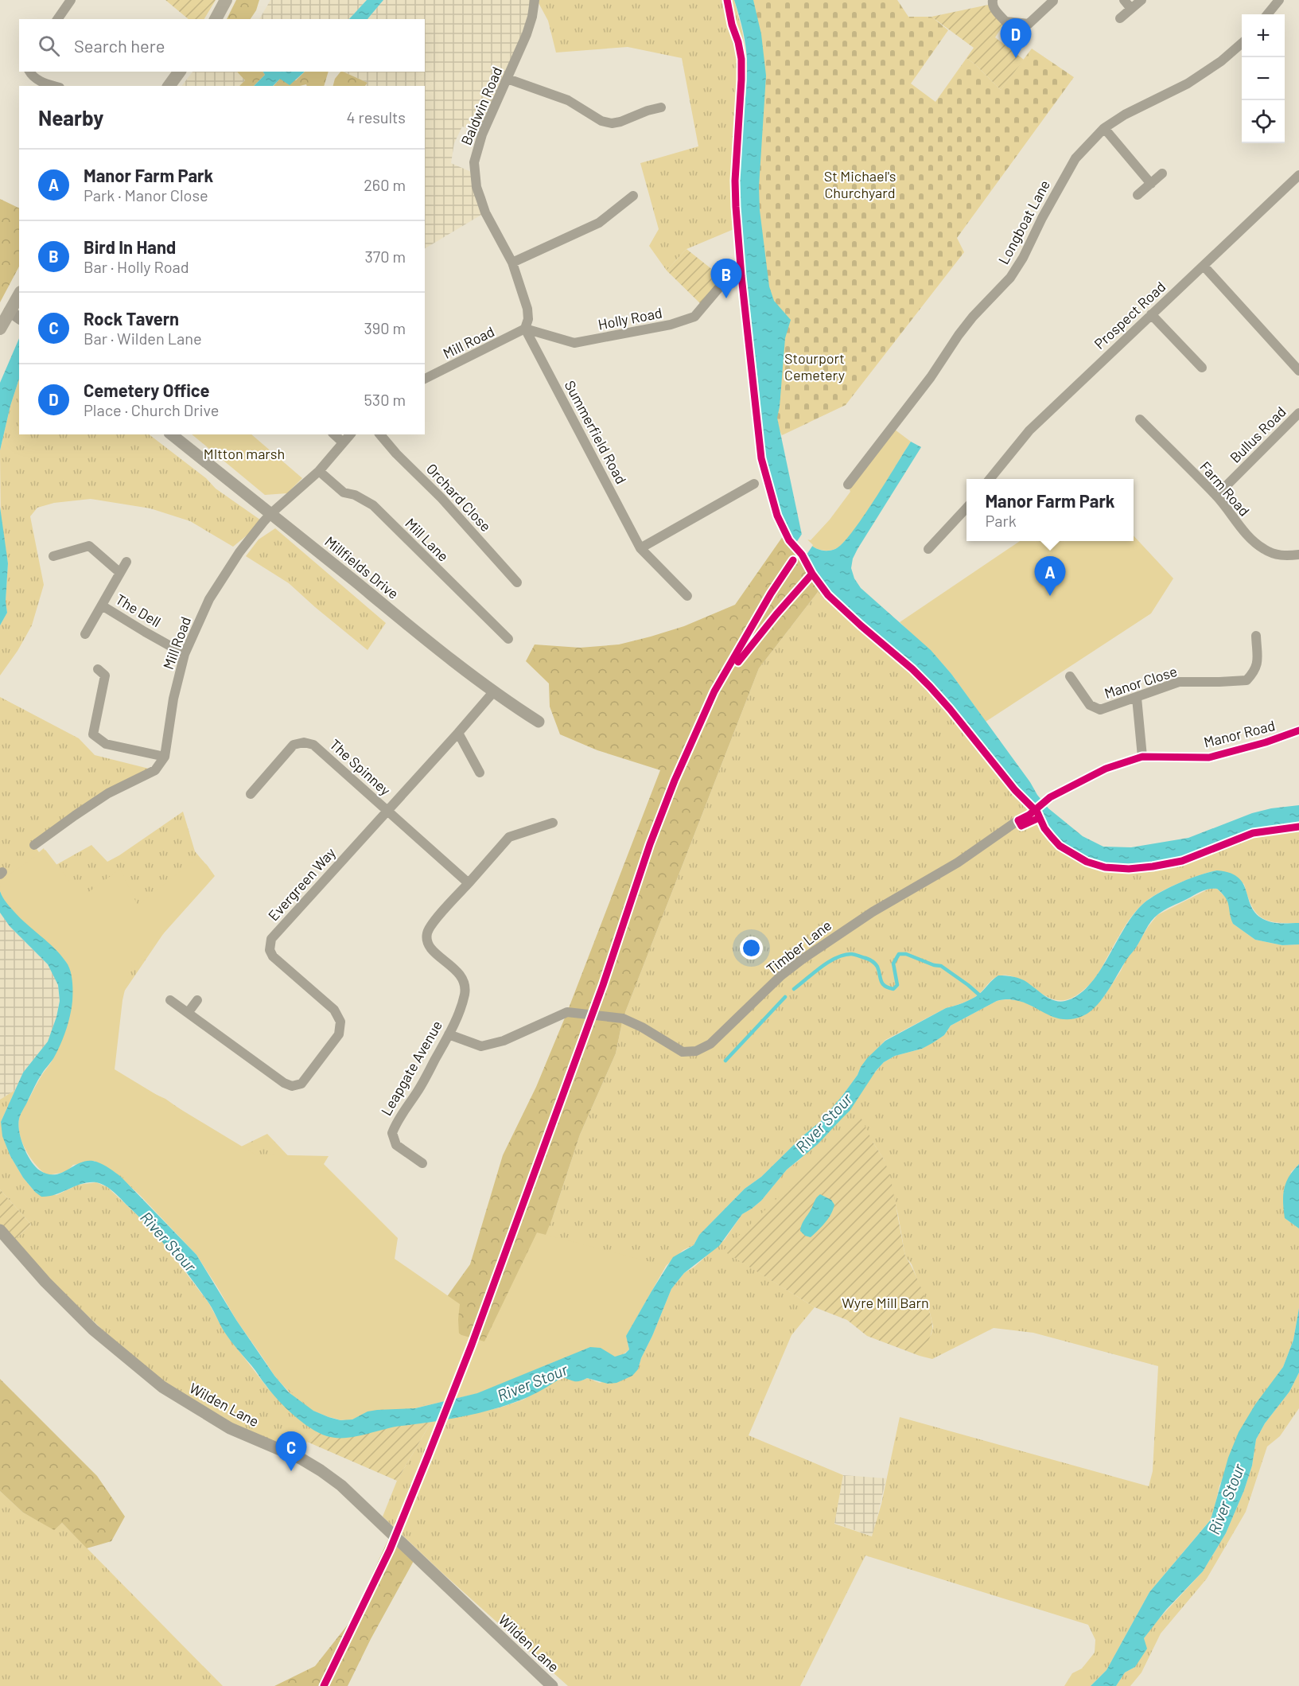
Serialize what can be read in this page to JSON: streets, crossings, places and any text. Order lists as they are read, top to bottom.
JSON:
{
  "streets": {
    "street": [
      "Baldwin Road",
      "Longboat Lane",
      "Prospect Road",
      "Holly Road",
      "Mill Road",
      "Summerfield Road",
      "Bullus Road",
      "Farm Road",
      "Orchard Close",
      "Mill Lane",
      "Millfields Drive",
      "The Dell",
      "Manor Close",
      "Manor Road",
      "The Spinney",
      "Evergreen Way",
      "Timber Lane",
      "Leapgate Avenue",
      "Wilden Lane"
    ]
  },
  "crossings": [
    ["Baldwin Road", "Holly Road"],
    ["Baldwin Road", "Mill Road"],
    ["Baldwin Road", "Summerfield Road"],
    ["Holly Road", "Mill Road"],
    ["Holly Road", "Summerfield Road"],
    ["Mill Road", "Summerfield Road"],
    ["Mill Road", "Mill Lane"],
    ["Mill Road", "Millfields Drive"],
    ["Mill Road", "The Dell"],
    ["Bullus Road", "Farm Road"],
    ["Millfields Drive", "Evergreen Way"],
    ["The Spinney", "Evergreen Way"],
    ["Timber Lane", "Leapgate Avenue"]
  ],
  "water": ["River Stour"],
  "parks": [
    "St Michael's Churchyard",
    "Stourport Cemetery",
    "MItton marsh",
    "Wyre Mill Barn"
  ],
  "page": {
    "map_buttons": ["+", "−"],
    "pins": [
      "D",
      "B",
      "A",
      "C"
    ],
    "search": "Search here",
    "heading": ["Nearby", "4 results"],
    "list": [
      {
        "mark": "A",
        "name": "Manor Farm Park",
        "note": "Park · Manor Close",
        "value": "260 m"
      },
      {
        "mark": "B",
        "name": "Bird In Hand",
        "note": "Bar · Holly Road",
        "value": "370 m"
      },
      {
        "mark": "C",
        "name": "Rock Tavern",
        "note": "Bar · Wilden Lane",
        "value": "390 m"
      },
      {
        "mark": "D",
        "name": "Cemetery Office",
        "note": "Place · Church Drive",
        "value": "530 m"
      }
    ],
    "popup": ["Manor Farm Park", "Park"]
  }
}
